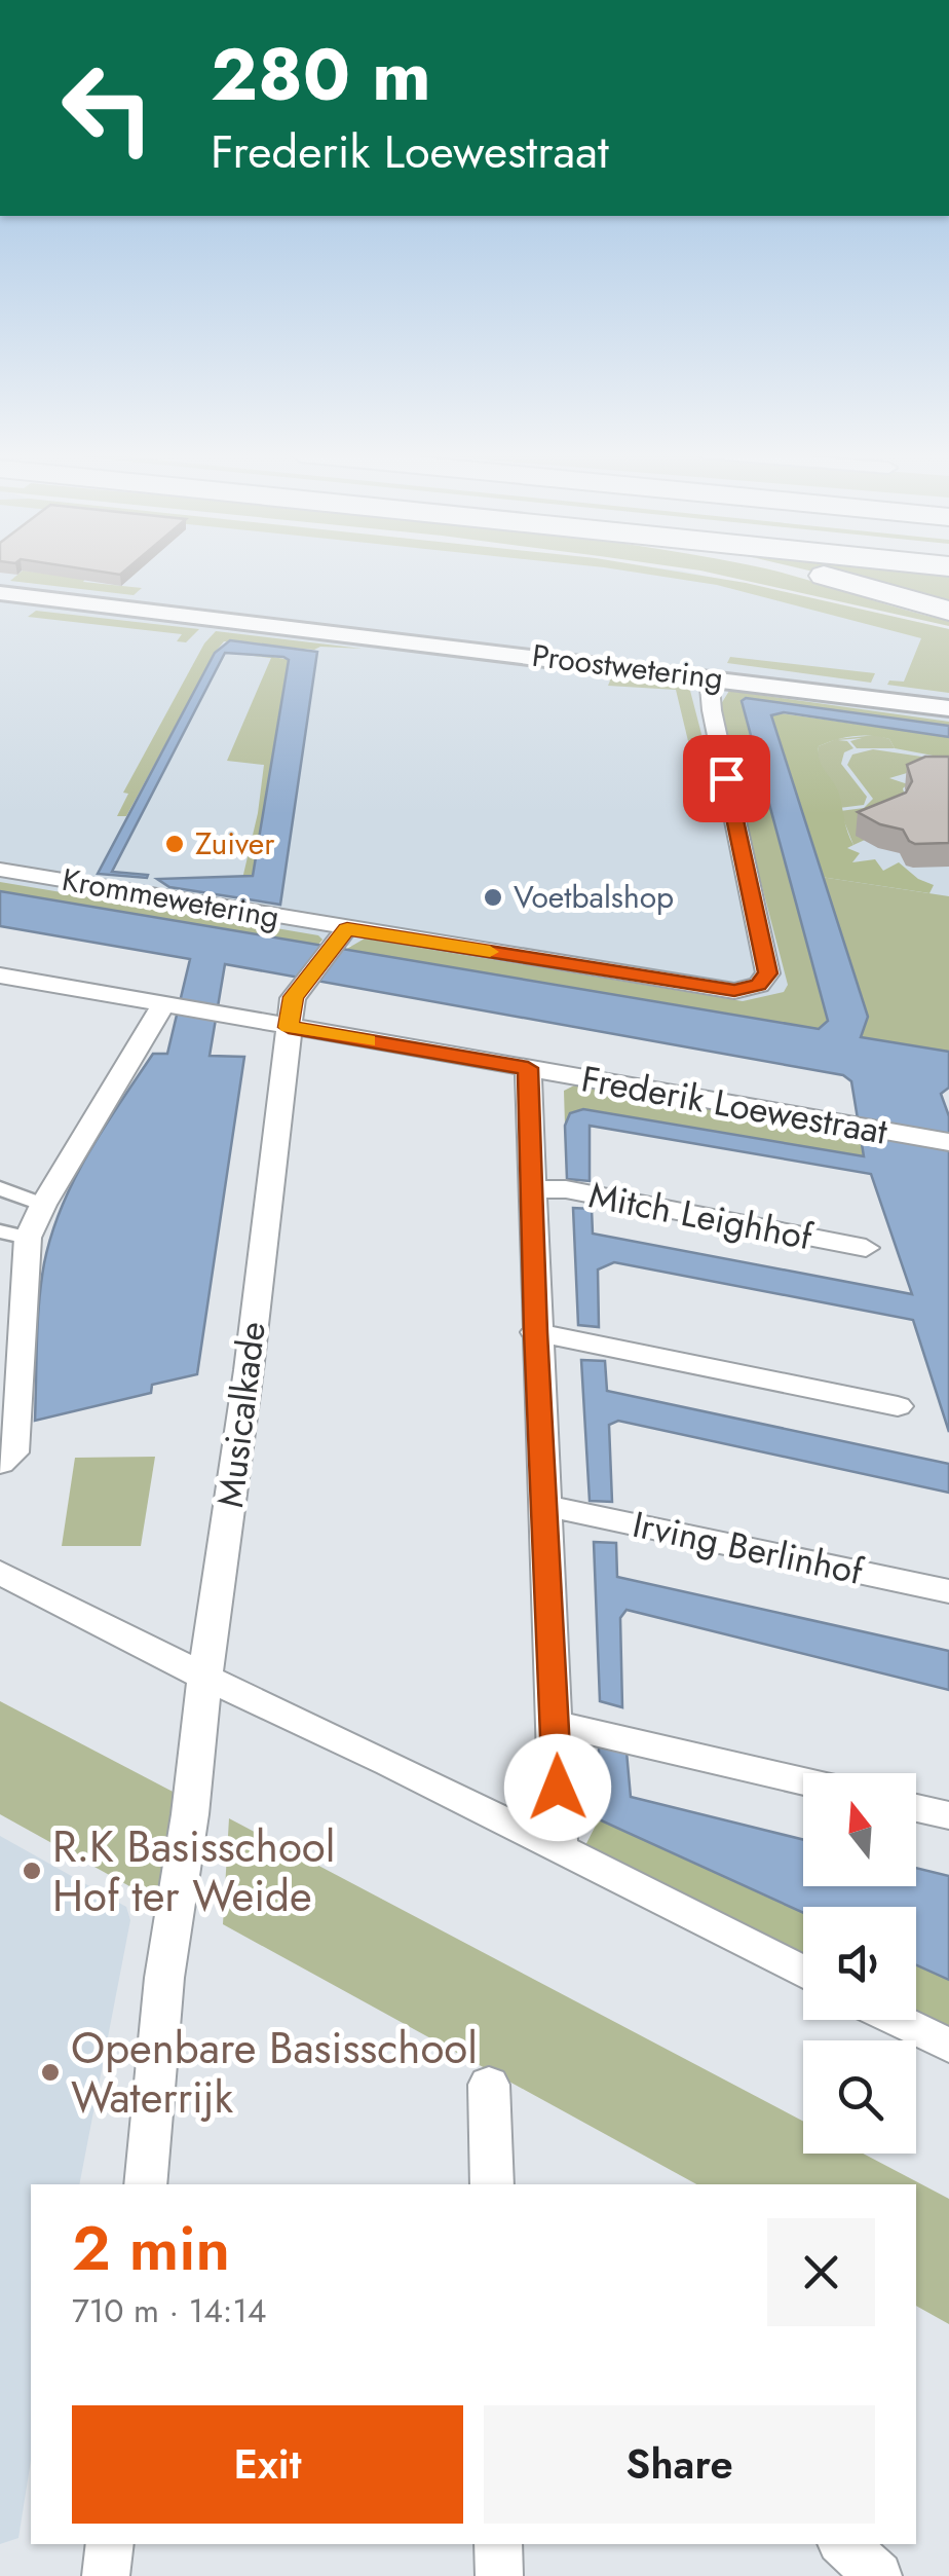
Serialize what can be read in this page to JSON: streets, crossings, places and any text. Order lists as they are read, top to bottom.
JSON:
{
  "streets": {
    "street": [
      "Proostwetering",
      "Krommewetering",
      "Frederik Loewestraat",
      "Mitch Leighhof",
      "Musicalkade",
      "Irving Berlinhof"
    ]
  },
  "crossings": [
    ["Proostwetering", "Krommewetering"],
    ["Krommewetering", "Musicalkade"],
    ["Frederik Loewestraat", "Musicalkade"]
  ],
  "places": [
    "Zuiver",
    "Voetbalshop",
    "R.K Basisschool Hof ter Weide",
    "Openbare Basisschool Waterrijk"
  ],
  "north": "top",
  "page": {
    "turn": ["280 m", "Frederik Loewestraat"],
    "heading": ["2 min", "710 m · 14:14"],
    "buttons": ["Exit", "Share"]
  }
}
